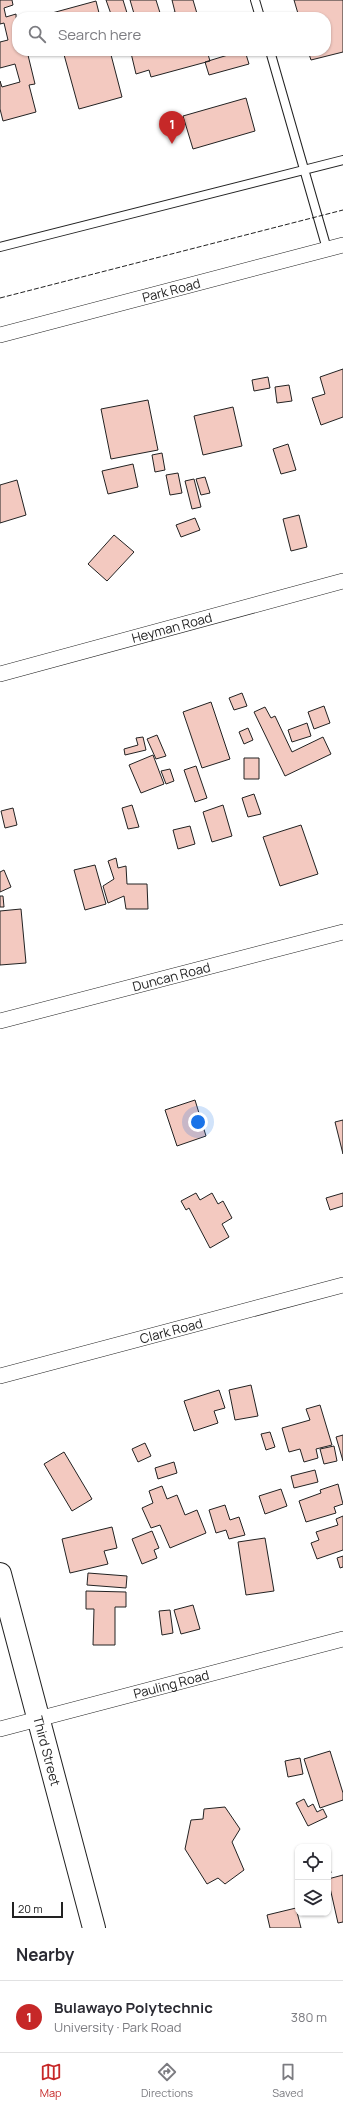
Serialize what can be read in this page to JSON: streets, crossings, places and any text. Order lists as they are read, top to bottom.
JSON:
{
  "streets": {
    "main road": ["Third Street"],
    "street": [
      "Park Road",
      "Heyman Road",
      "Duncan Road",
      "Clark Road",
      "Pauling Road"
    ]
  },
  "crossings": [
    ["Pauling Road", "Third Street"]
  ],
  "scale_bar": "20 m",
  "page": {
    "search": "Search here",
    "pins": "1",
    "scale": "20 m",
    "heading": "Nearby",
    "list": [
      {
        "mark": "1",
        "name": "Bulawayo Polytechnic",
        "note": "University · Park Road",
        "value": "380 m"
      }
    ],
    "nav": ["Map", "Directions", "Saved"]
  }
}
